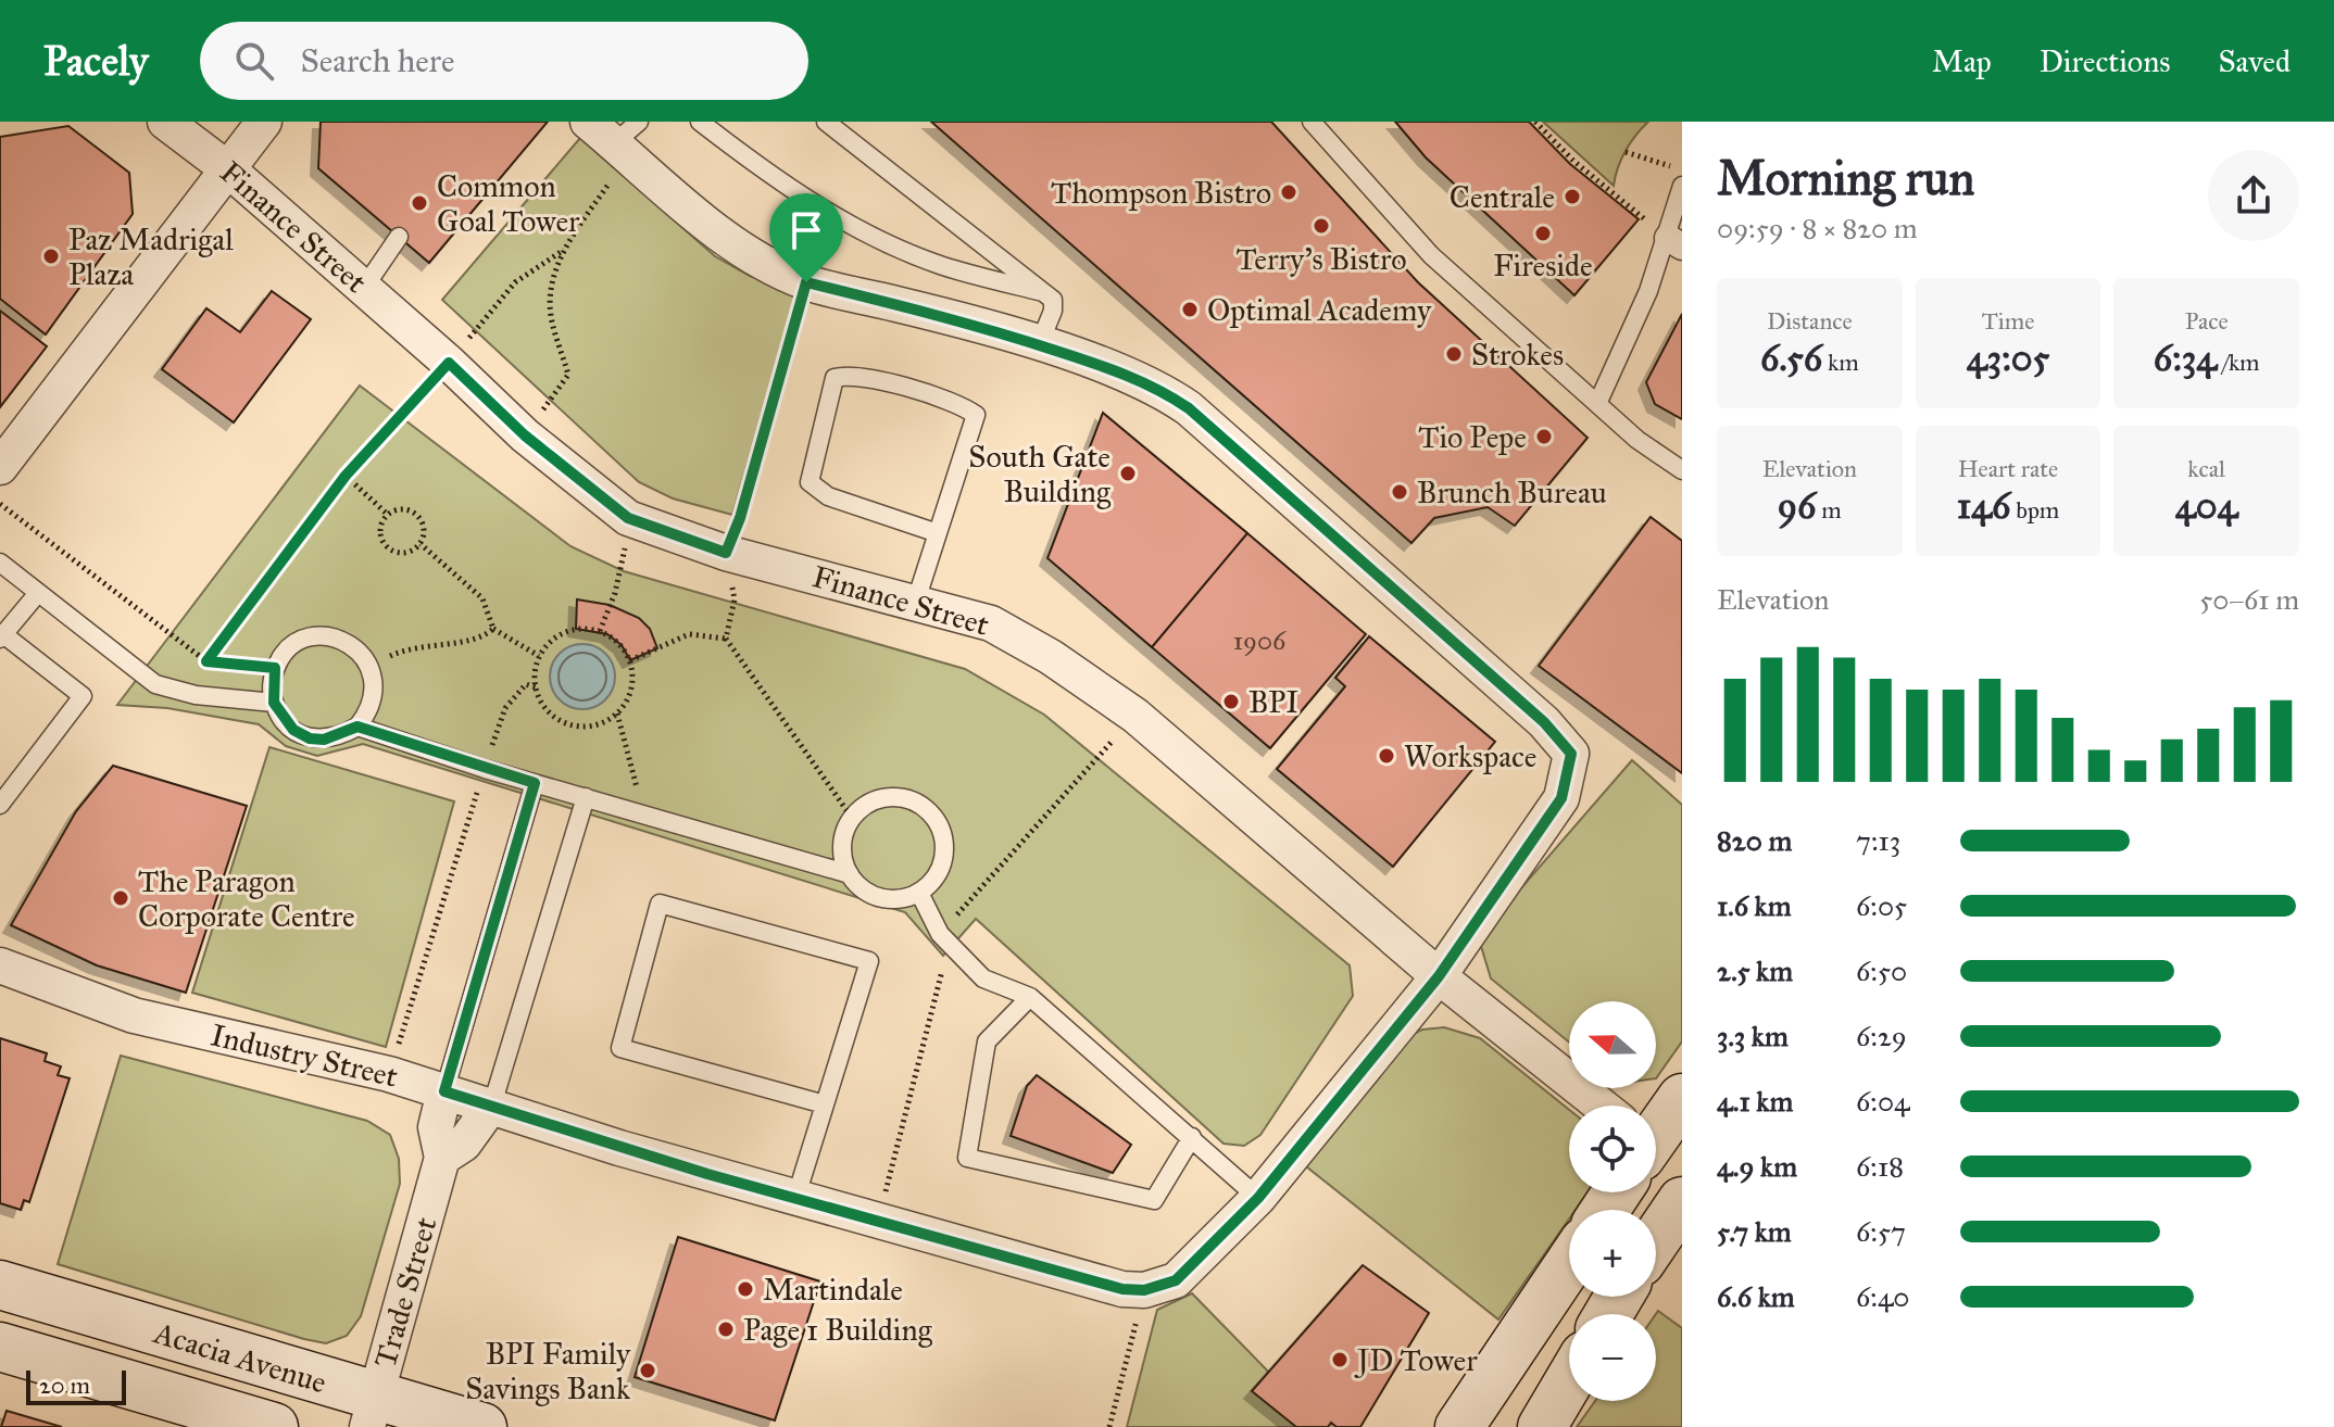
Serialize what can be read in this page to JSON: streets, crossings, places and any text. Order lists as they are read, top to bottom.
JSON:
{
  "streets": {
    "main road": ["Acacia Avenue"],
    "street": ["Finance Street", "Industry Street", "Trade Street"]
  },
  "crossings": [
    ["Industry Street", "Trade Street"],
    ["Trade Street", "Acacia Avenue"]
  ],
  "places": [
    "Thompson Bistro",
    "Centrale",
    "Common Goal Tower",
    "Terry's Bistro",
    "Fireside",
    "Paz Madrigal Plaza",
    "Optimal Academy",
    "Strokes",
    "Tio Pepe",
    "South Gate Building",
    "Brunch Bureau",
    "BPI",
    "Workspace",
    "The Paragon Corporate Centre",
    "Martindale",
    "Page 1 Building",
    "JD Tower",
    "BPI Family Savings Bank"
  ],
  "house_numbers": ["1906"],
  "scale_bar": "20 m",
  "north": "left",
  "page": {
    "header": "Pacely",
    "search": "Search here",
    "nav": ["Map", "Directions", "Saved"],
    "heading": ["Morning run", "09:59 · 8 × 820 m"],
    "stats": [
      ["Distance", "6.56 km"],
      ["Time", "43:05"],
      ["Pace", "6:34 /km"],
      ["Elevation", "96 m"],
      ["Heart rate", "146 bpm"],
      ["kcal", "404"]
    ],
    "chart": ["Elevation", "50–61 m"],
    "list": [
      {
        "name": "820 m",
        "note": "7:13"
      },
      {
        "name": "1.6 km",
        "note": "6:05"
      },
      {
        "name": "2.5 km",
        "note": "6:50"
      },
      {
        "name": "3.3 km",
        "note": "6:29"
      },
      {
        "name": "4.1 km",
        "note": "6:04"
      },
      {
        "name": "4.9 km",
        "note": "6:18"
      },
      {
        "name": "5.7 km",
        "note": "6:57"
      },
      {
        "name": "6.6 km",
        "note": "6:40"
      }
    ],
    "map_buttons": ["+", "−"],
    "scale": "20 m"
  }
}
